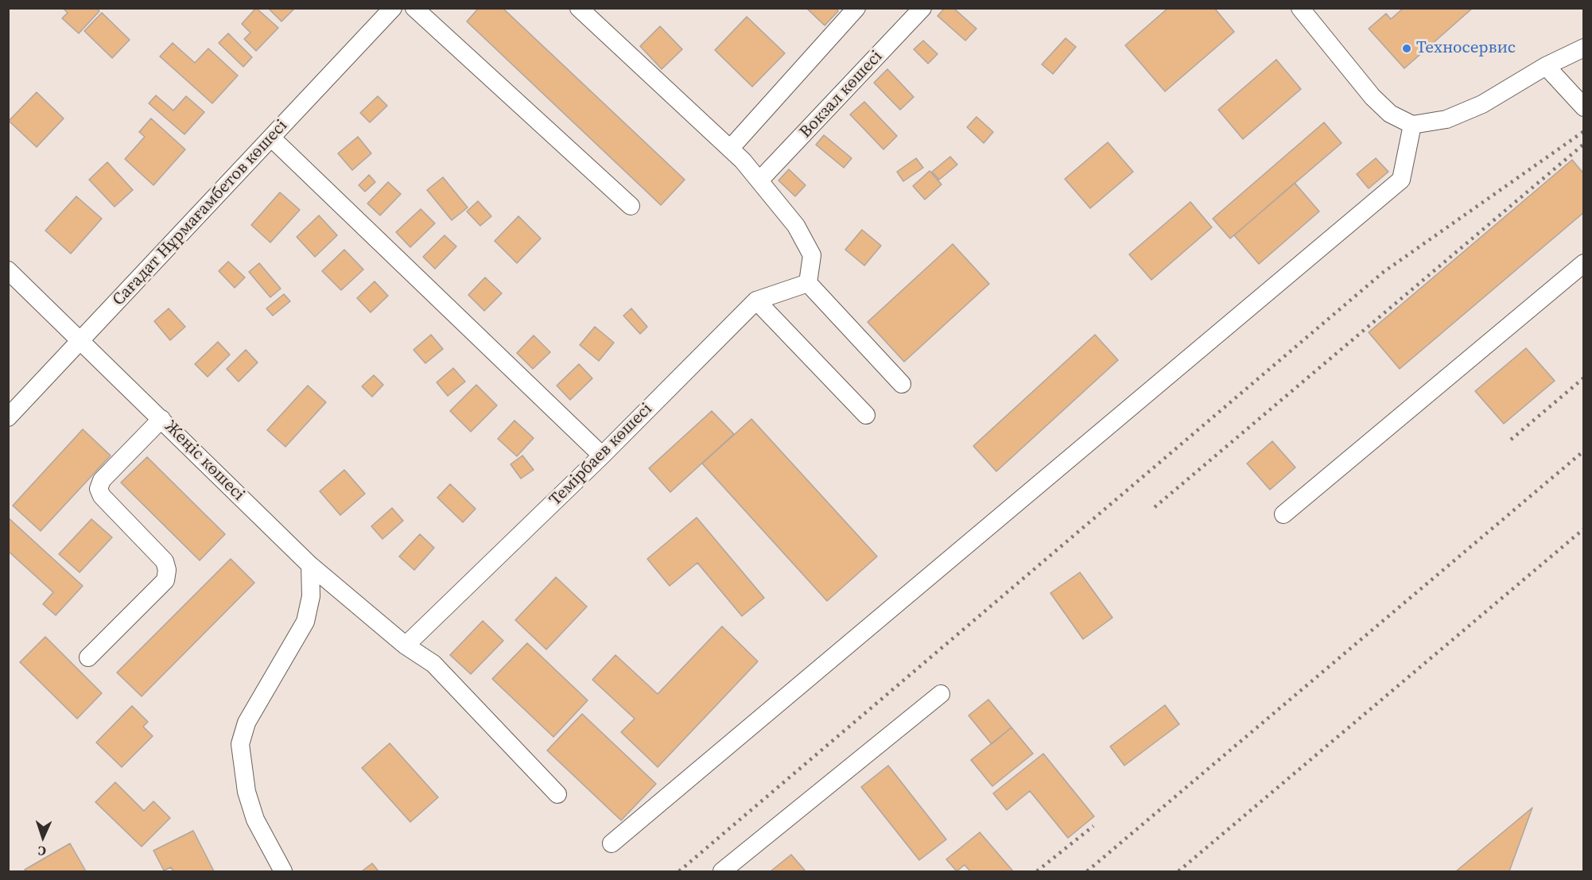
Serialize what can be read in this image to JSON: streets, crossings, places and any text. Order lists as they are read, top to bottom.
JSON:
{
  "streets": {
    "street": [
      "Вокзал көшесі",
      "Сағадат Нұрмағамбетов көшесі",
      "Темірбаев көшесі",
      "Жеңіс көшесі"
    ]
  },
  "crossings": [
    ["Сағадат Нұрмағамбетов көшесі", "Жеңіс көшесі"],
    ["Темірбаев көшесі", "Жеңіс көшесі"]
  ],
  "places": ["Техносервис"],
  "north": "bottom"
}
